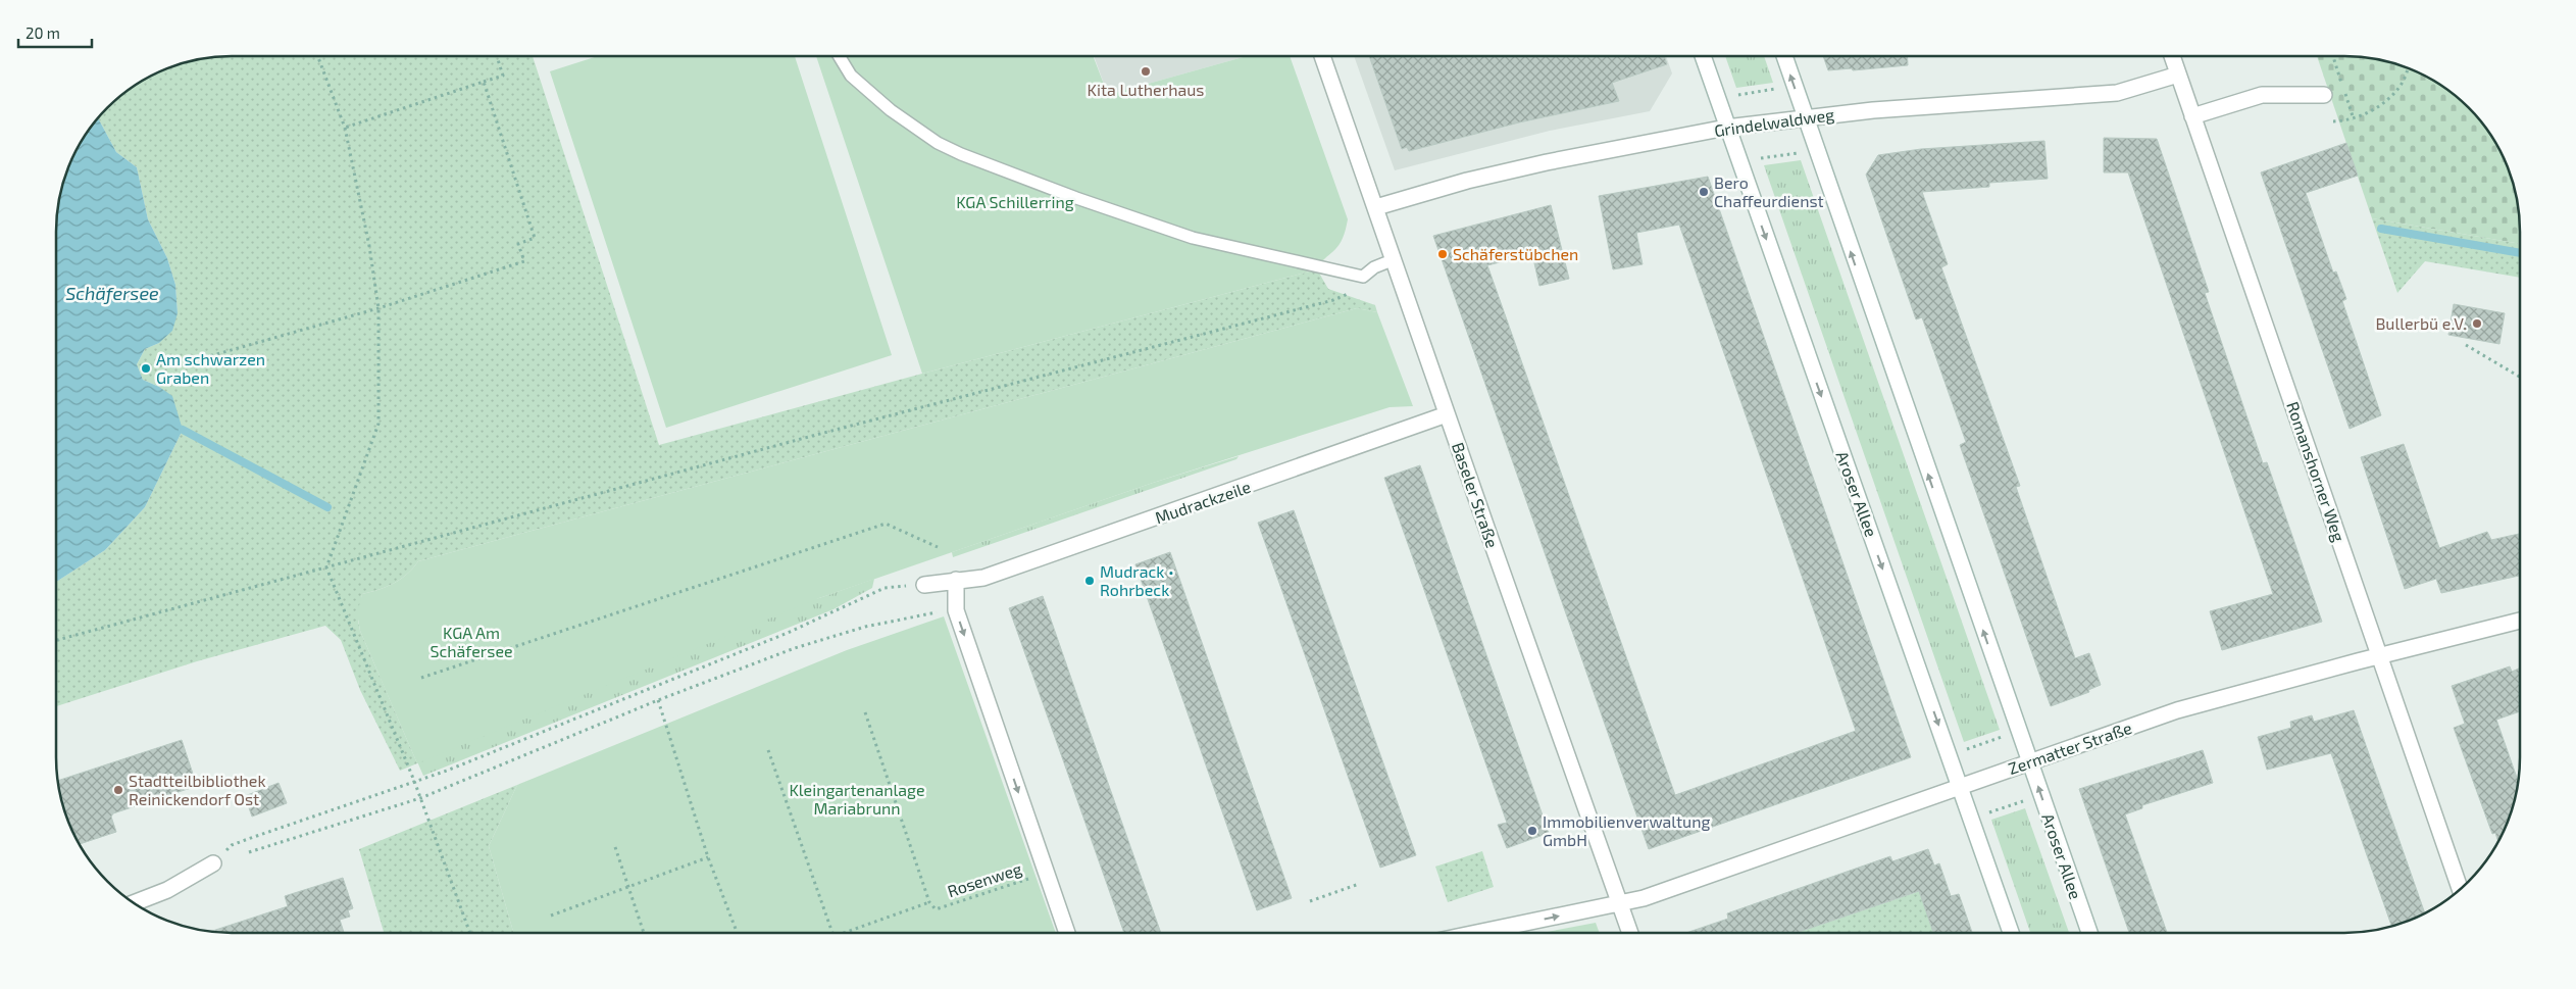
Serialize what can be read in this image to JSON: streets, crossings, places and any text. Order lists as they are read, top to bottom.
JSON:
{
  "streets": {
    "street": [
      "Grindelwaldweg",
      "Romanshorner Weg",
      "Aroser Allee",
      "Baseler Straße",
      "Mudrackzeile",
      "Zermatter Straße"
    ],
    "path": ["Rosenweg"]
  },
  "crossings": [
    ["Grindelwaldweg", "Romanshorner Weg"],
    ["Grindelwaldweg", "Aroser Allee"],
    ["Grindelwaldweg", "Baseler Straße"],
    ["Romanshorner Weg", "Zermatter Straße"],
    ["Aroser Allee", "Zermatter Straße"],
    ["Baseler Straße", "Mudrackzeile"],
    ["Baseler Straße", "Zermatter Straße"]
  ],
  "water": ["Schäfersee"],
  "parks": ["KGA Schillerring", "KGA Am Schäfersee", "Kleingartenanlage Mariabrunn"],
  "places": [
    "Kita Lutherhaus",
    "Bero Chaffeurdienst",
    "Schäferstübchen",
    "Bullerbü e.V.",
    "Am schwarzen Graben",
    "Mudrack • Rohrbeck",
    "Stadtteilbibliothek Reinickendorf Ost",
    "Immobilienverwaltung GmbH"
  ],
  "scale_bar": "20 m"
}
